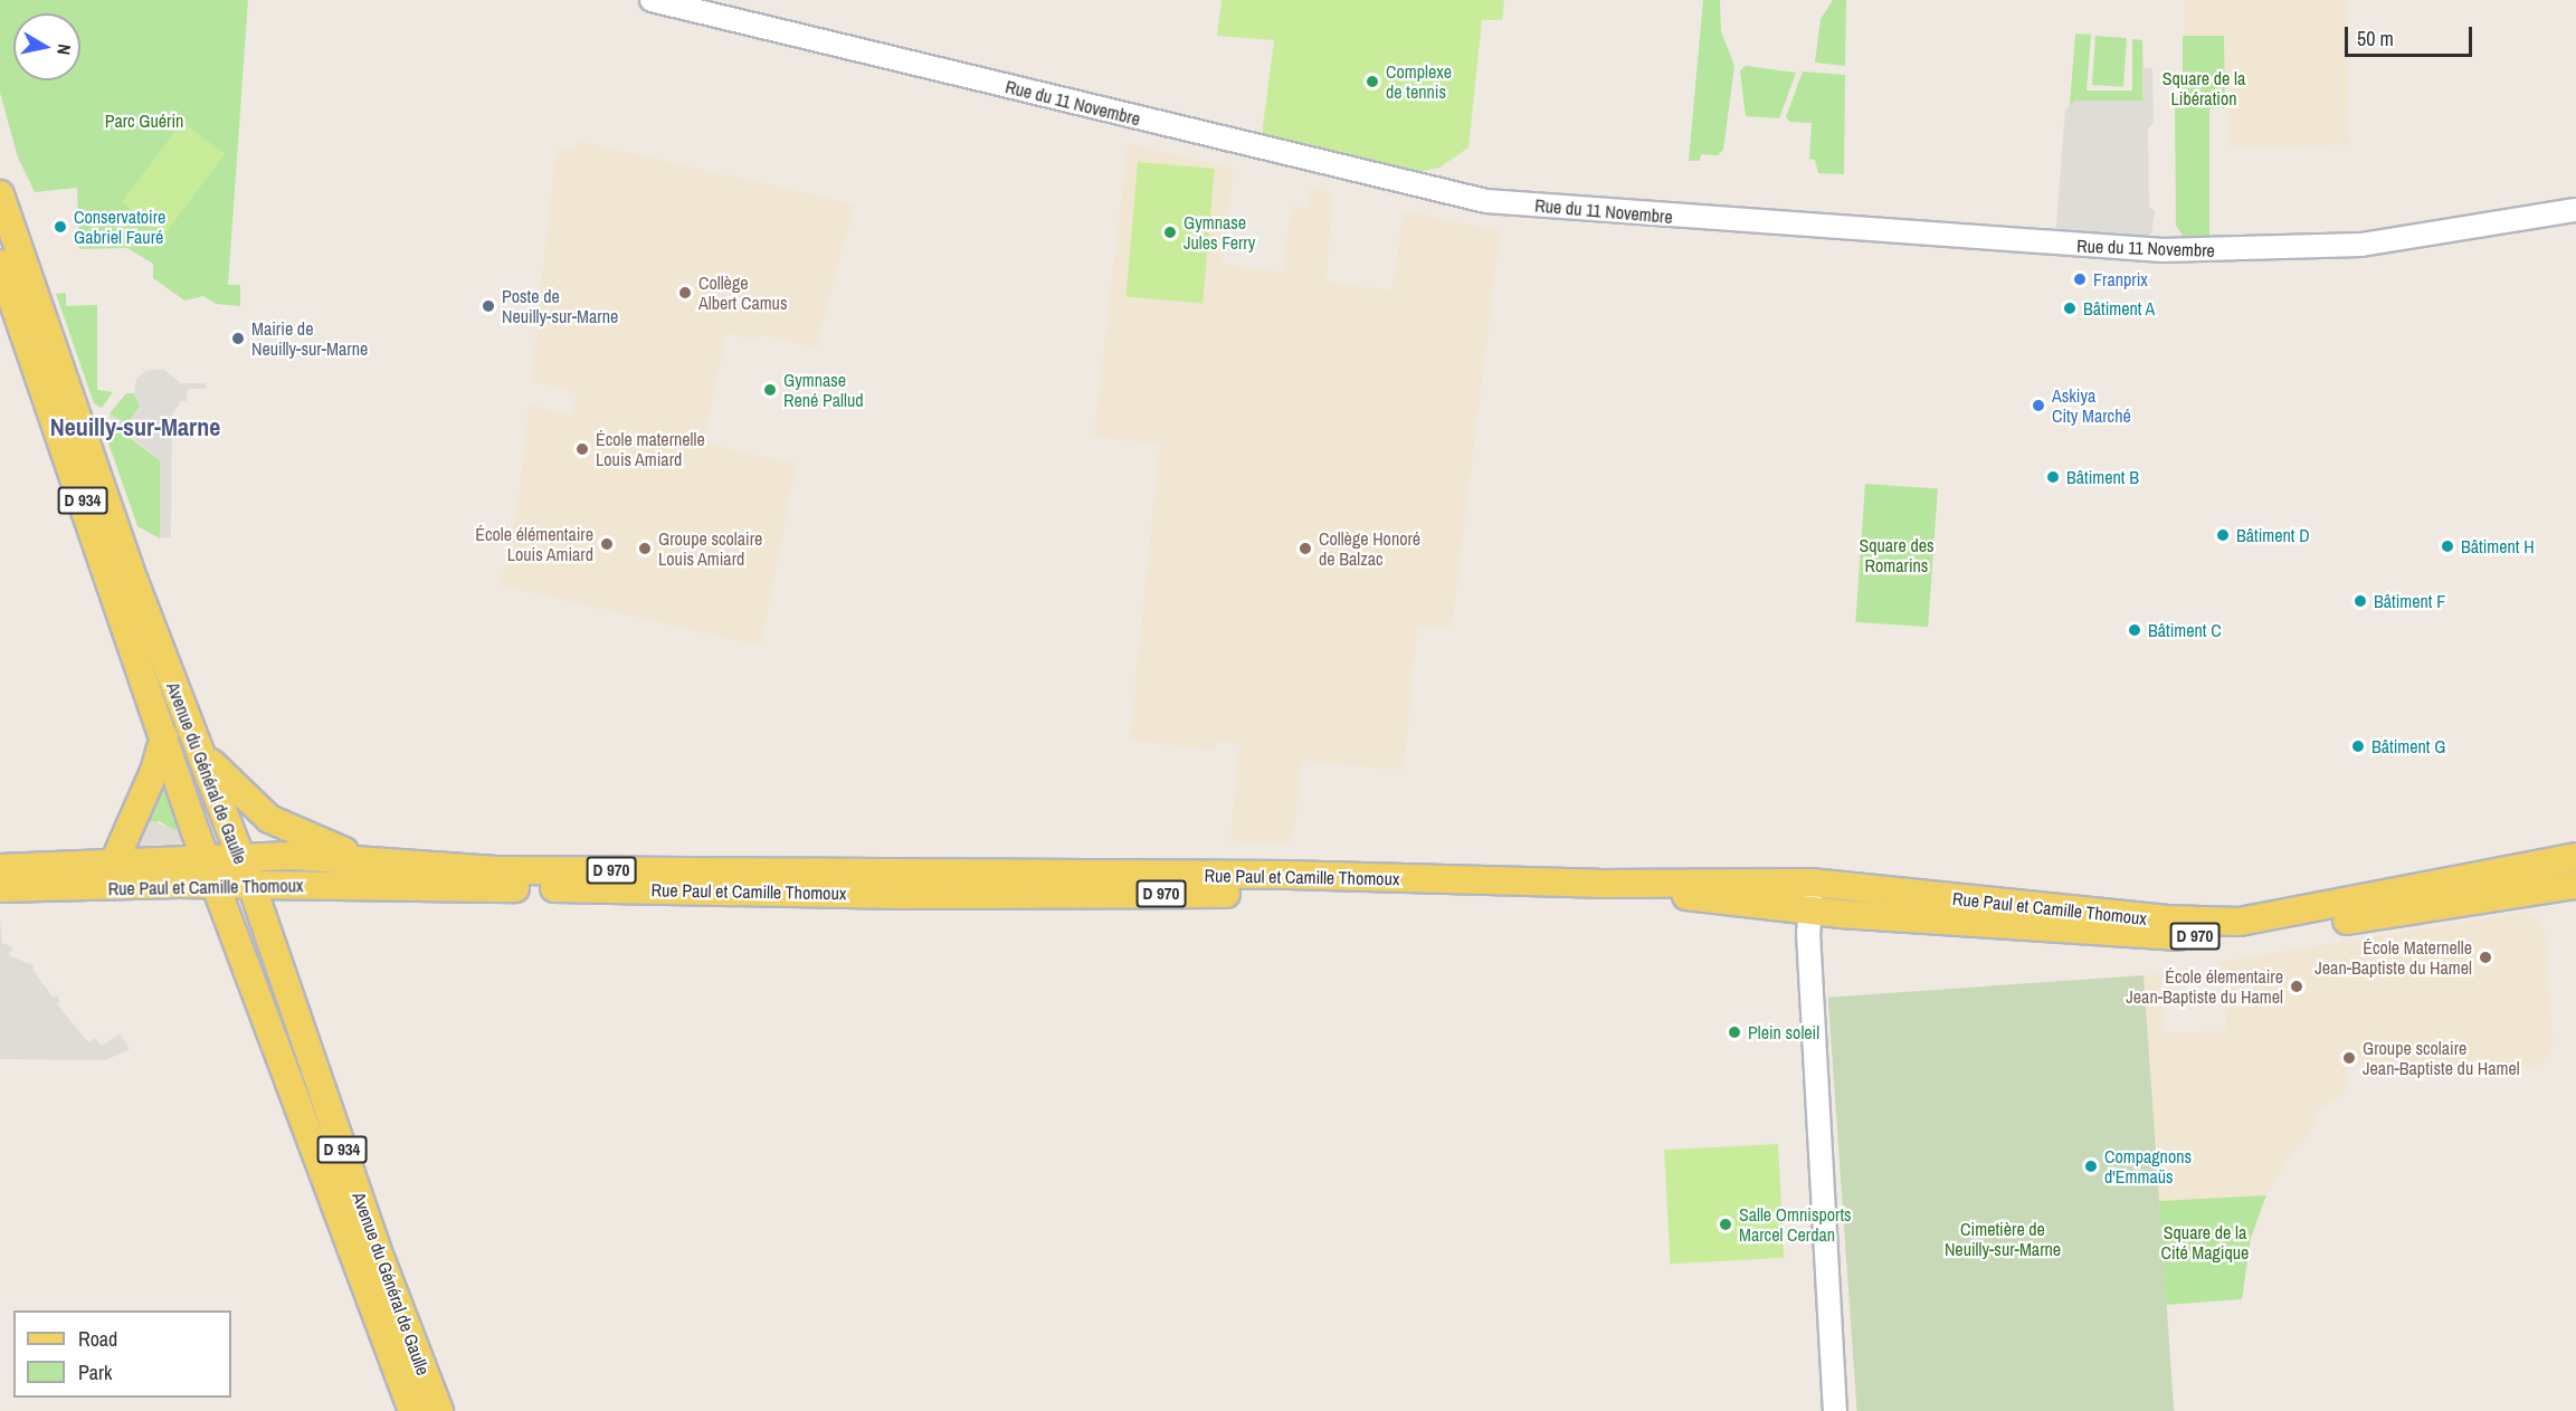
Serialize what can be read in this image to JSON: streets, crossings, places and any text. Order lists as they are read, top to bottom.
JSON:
{
  "streets": {
    "main road": [
      "D 934",
      "Avenue du Général de Gaulle",
      "D 970",
      "Rue Paul et Camille Thomoux"
    ],
    "street": ["Rue du 11 Novembre"]
  },
  "crossings": [
    ["Avenue du Général de Gaulle", "Rue Paul et Camille Thomoux"],
    ["D 970", "Rue Paul et Camille Thomoux"]
  ],
  "districts": ["Neuilly-sur-Marne"],
  "parks": [
    "Square de la Libération",
    "Parc Guérin",
    "Square des Romarins",
    "Cimetière de Neuilly-sur-Marne",
    "Square de la Cité Magique"
  ],
  "places": [
    "Complexe de tennis",
    "Conservatoire Gabriel Fauré",
    "Gymnase Jules Ferry",
    "Franprix",
    "Collège Albert Camus",
    "Poste de Neuilly-sur-Marne",
    "Bâtiment A",
    "Mairie de Neuilly-sur-Marne",
    "Gymnase René Pallud",
    "Askiya City Marché",
    "École maternelle Louis Amiard",
    "Bâtiment B",
    "Bâtiment D",
    "École élémentaire Louis Amiard",
    "Bâtiment H",
    "Groupe scolaire Louis Amiard",
    "Collège Honoré de Balzac",
    "Bâtiment F",
    "Bâtiment C",
    "Bâtiment G",
    "École Maternelle Jean-Baptiste du Hamel",
    "École élementaire Jean-Baptiste du Hamel",
    "Plein soleil",
    "Groupe scolaire Jean-Baptiste du Hamel",
    "Compagnons d'Emmaüs",
    "Salle Omnisports Marcel Cerdan"
  ],
  "legend": ["Road", "Park"],
  "scale_bar": "50 m",
  "north": "right"
}
